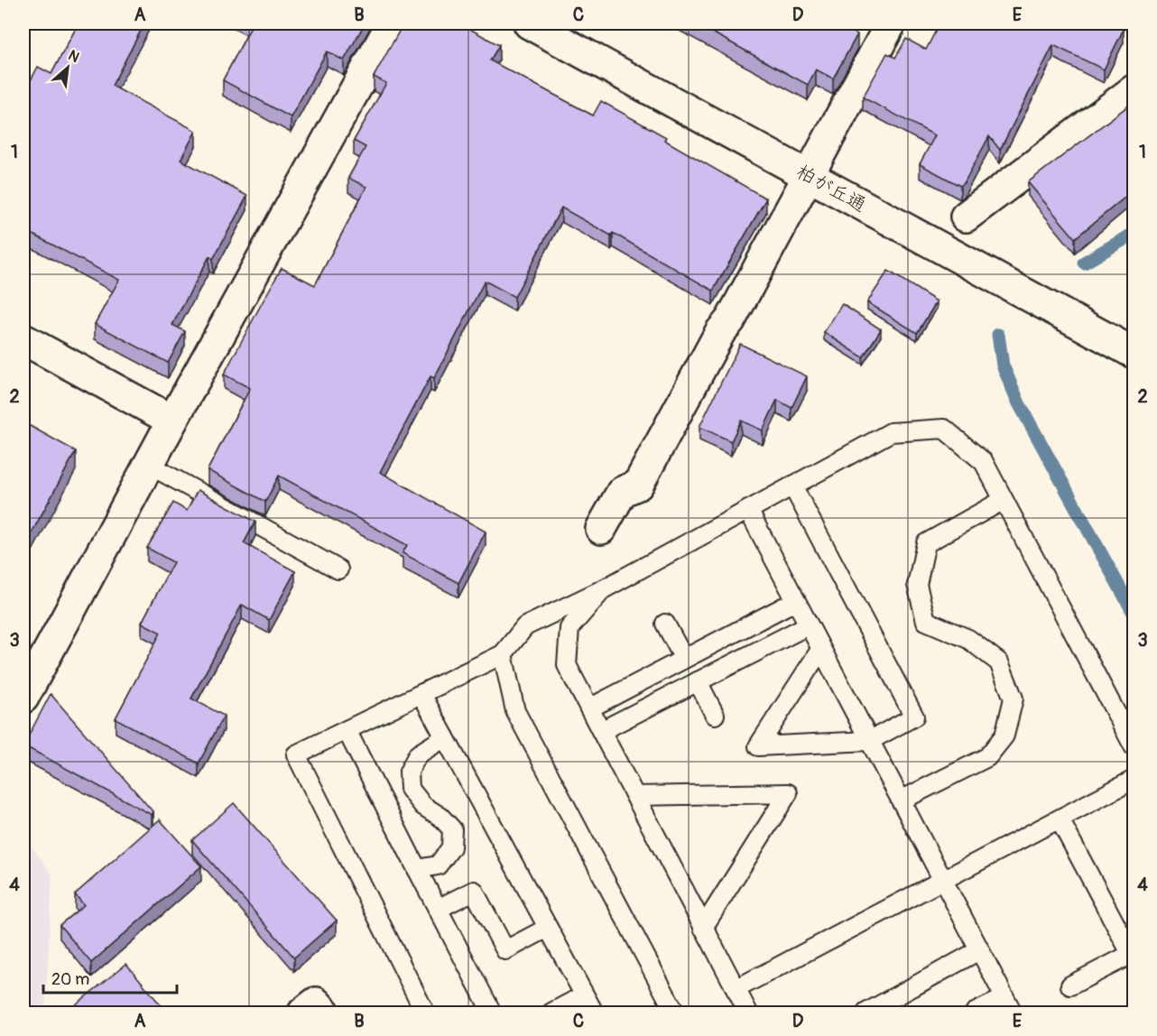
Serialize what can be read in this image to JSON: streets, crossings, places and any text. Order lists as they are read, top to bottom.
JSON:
{
  "streets": {
    "street": ["柏が丘通"]
  },
  "scale_bar": "20 m",
  "north": "top right",
  "grid": {
    "columns": [
      "A",
      "B",
      "C",
      "D",
      "E"
    ],
    "rows": [
      "1",
      "2",
      "3",
      "4"
    ]
  }
}
